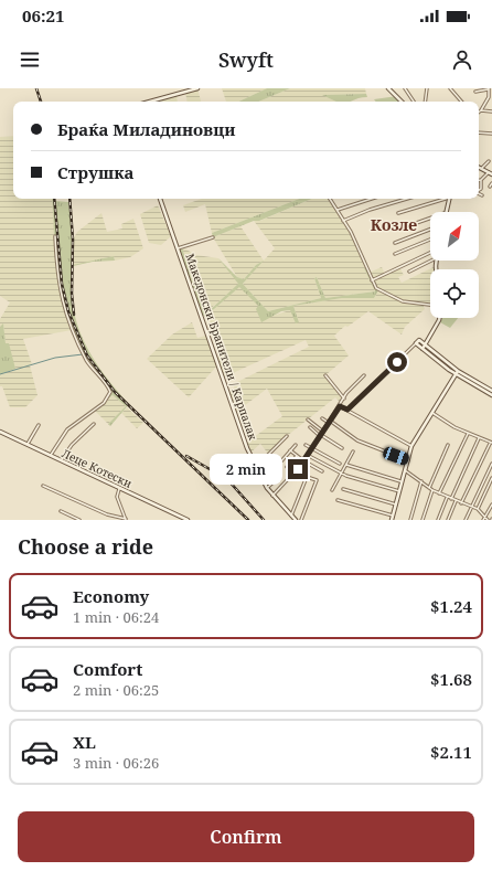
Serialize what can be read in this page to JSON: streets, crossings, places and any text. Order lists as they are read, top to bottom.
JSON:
{
  "streets": {
    "main road": ["Македонски Бранители / Карпалак", "Леце Котески"]
  },
  "districts": ["Козле"],
  "north": "top right",
  "page": {
    "status": "06:21",
    "header": "Swyft",
    "banner": ["Браќа Миладиновци", "Струшка"],
    "bubble": "2 min",
    "heading": "Choose a ride",
    "list": [
      {
        "name": "Economy",
        "note": "1 min · 06:24",
        "value": "$1.24"
      },
      {
        "name": "Comfort",
        "note": "2 min · 06:25",
        "value": "$1.68"
      },
      {
        "name": "XL",
        "note": "3 min · 06:26",
        "value": "$2.11"
      }
    ],
    "buttons": "Confirm"
  }
}
